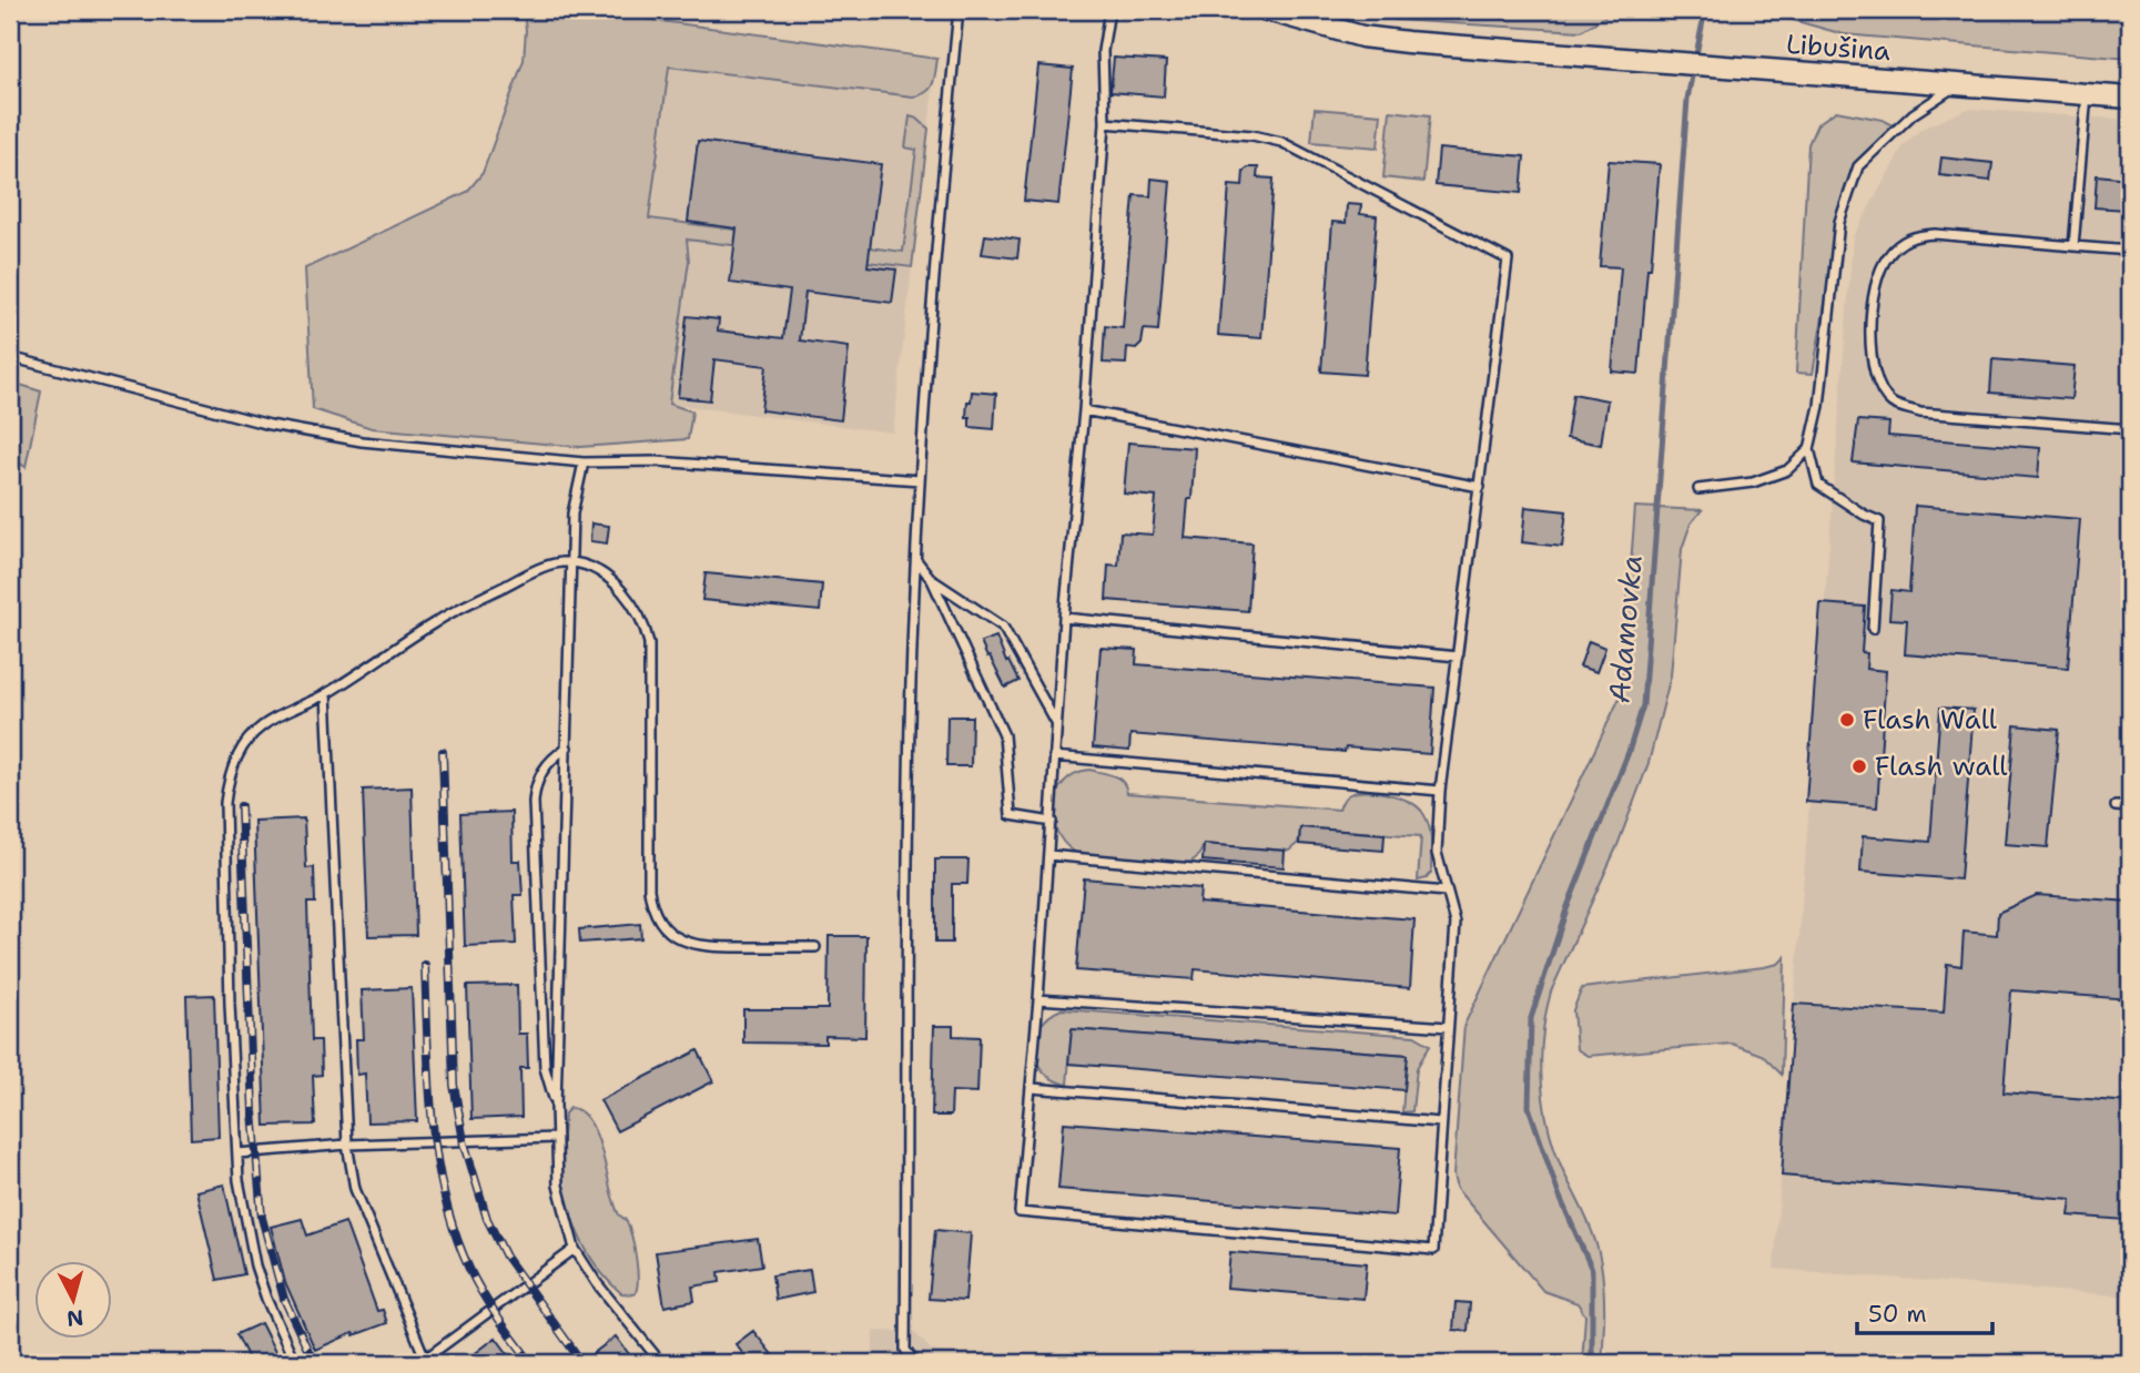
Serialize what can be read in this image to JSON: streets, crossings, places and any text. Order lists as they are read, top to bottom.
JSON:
{
  "streets": {
    "street": ["Libušina"]
  },
  "water": ["Adamovka"],
  "places": ["Flash Wall", "Flash wall"],
  "scale_bar": "50 m",
  "north": "bottom"
}
